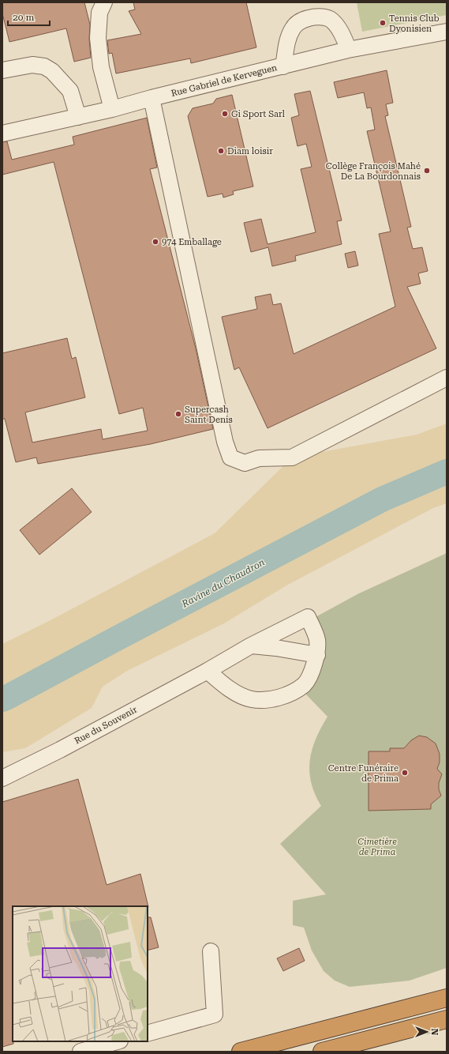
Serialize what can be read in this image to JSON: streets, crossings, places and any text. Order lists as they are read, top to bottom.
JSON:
{
  "streets": {
    "street": ["Rue Gabriel de Kerveguen", "Rue du Souvenir"]
  },
  "water": ["Ravine du Chaudron"],
  "parks": ["Cimetière de Prima"],
  "places": [
    "Tennis Club Dyonisien",
    "Gi Sport Sarl",
    "Diam loisir",
    "Collège François Mahé De La Bourdonnais",
    "974 Emballage",
    "Supercash Saint Denis",
    "Centre Funéraire de Prima"
  ],
  "scale_bar": "20 m",
  "north": "right"
}
